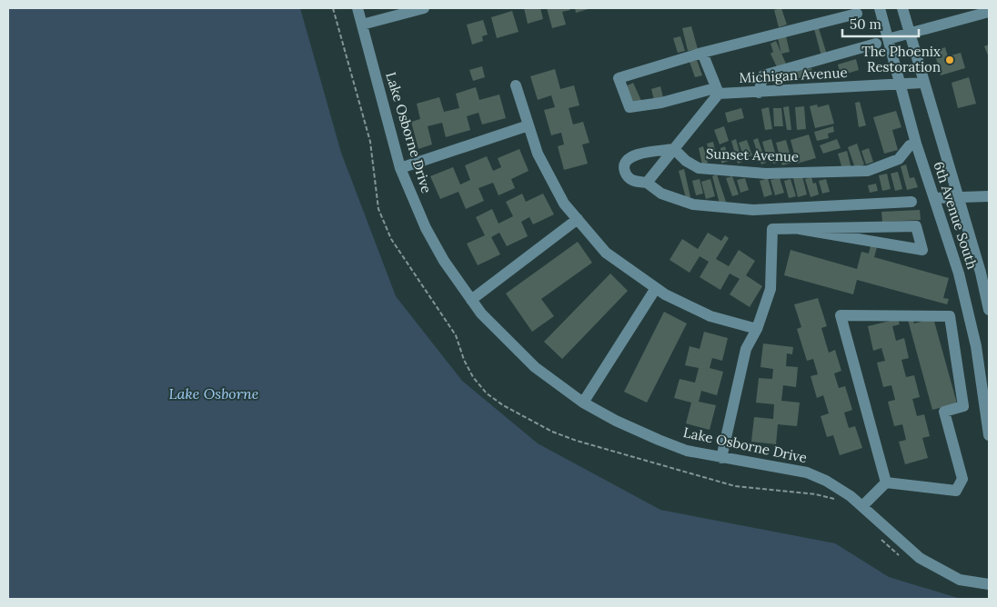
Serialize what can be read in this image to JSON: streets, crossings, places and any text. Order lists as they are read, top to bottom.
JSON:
{
  "streets": {
    "street": [
      "Michigan Avenue",
      "Lake Osborne Drive",
      "Sunset Avenue",
      "6th Avenue South"
    ]
  },
  "crossings": [
    ["Michigan Avenue", "6th Avenue South"],
    ["Sunset Avenue", "6th Avenue South"]
  ],
  "water": ["Lake Osborne"],
  "places": ["The Phoenix Restoration"],
  "scale_bar": "50 m"
}
